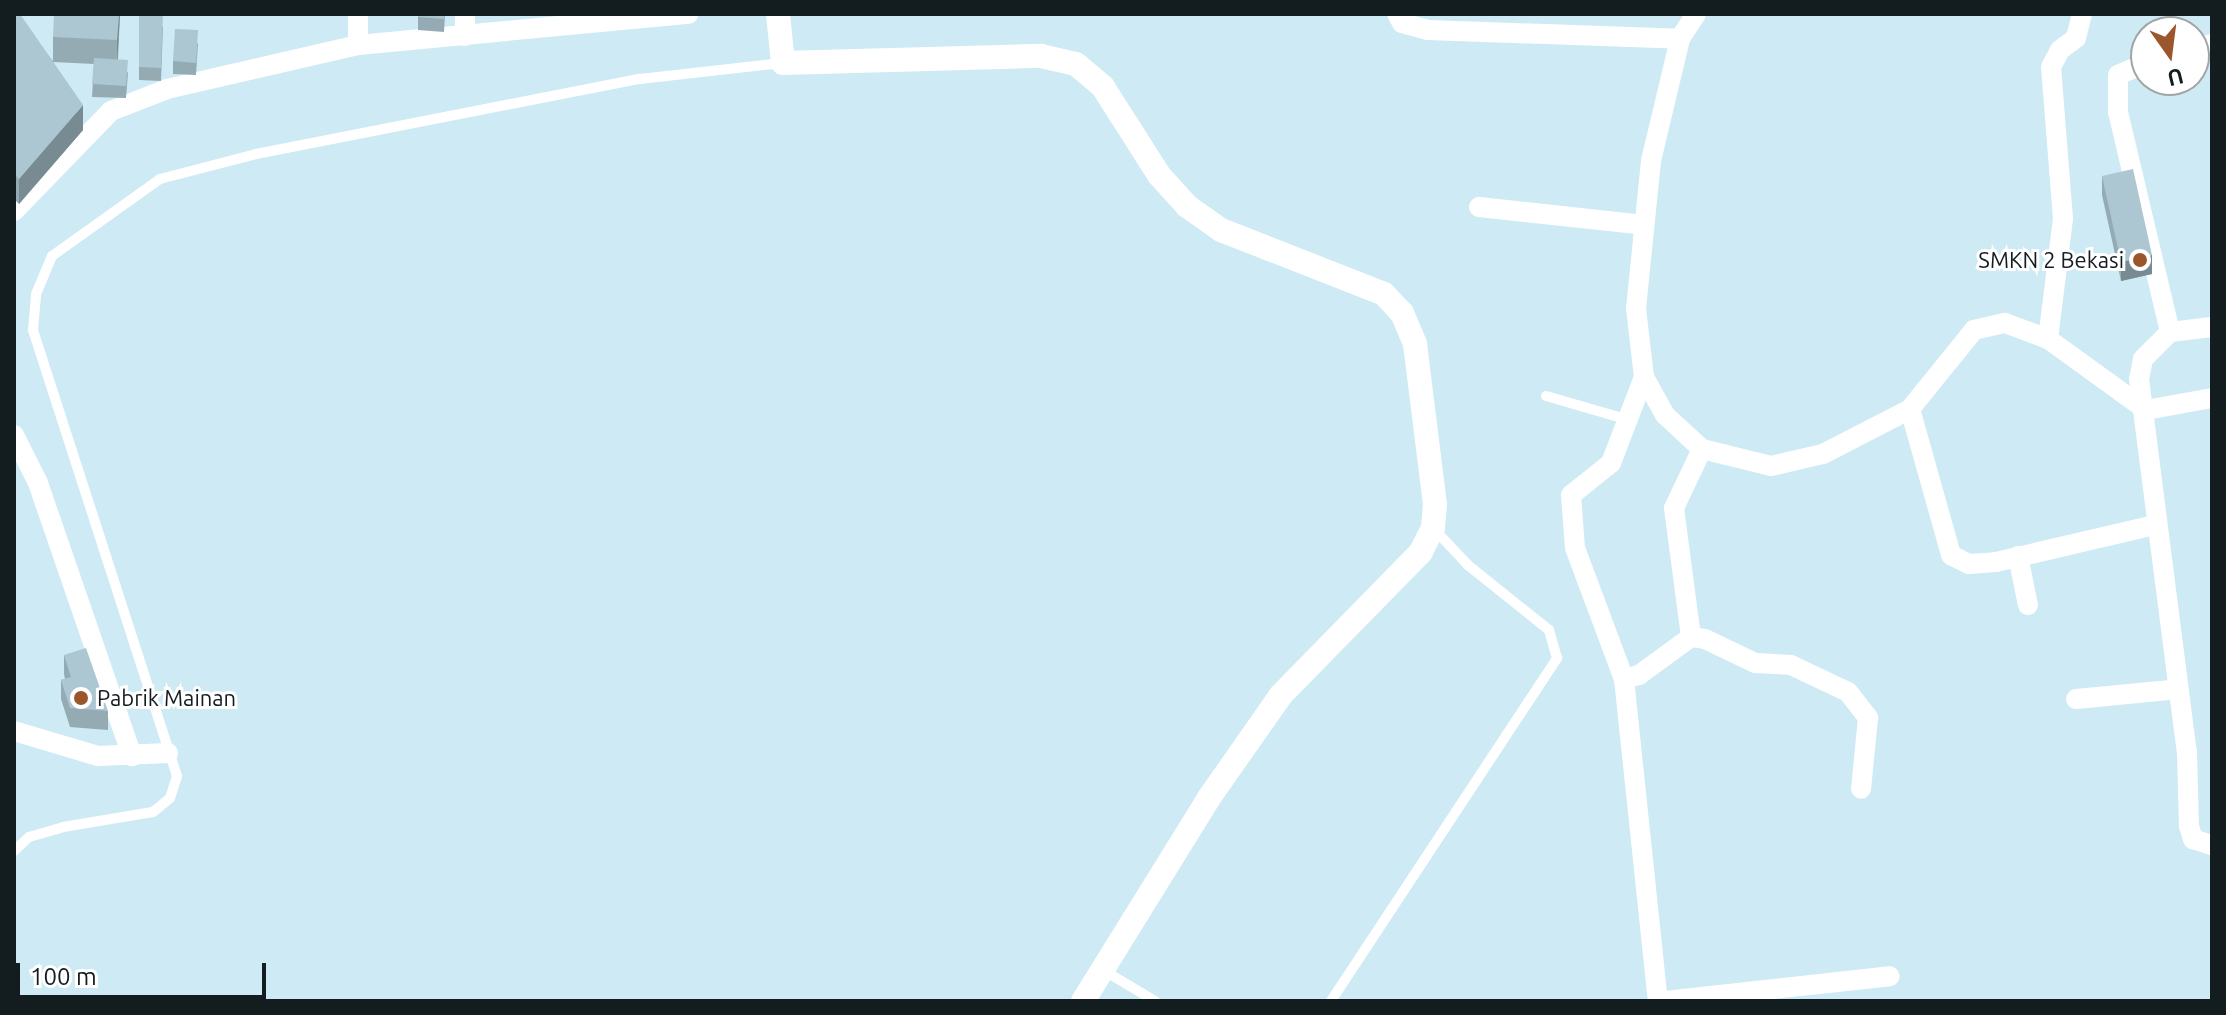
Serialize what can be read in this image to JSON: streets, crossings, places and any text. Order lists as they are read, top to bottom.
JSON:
{
  "places": ["SMKN 2 Bekasi", "Pabrik Mainan"],
  "scale_bar": "100 m",
  "north": "bottom"
}
